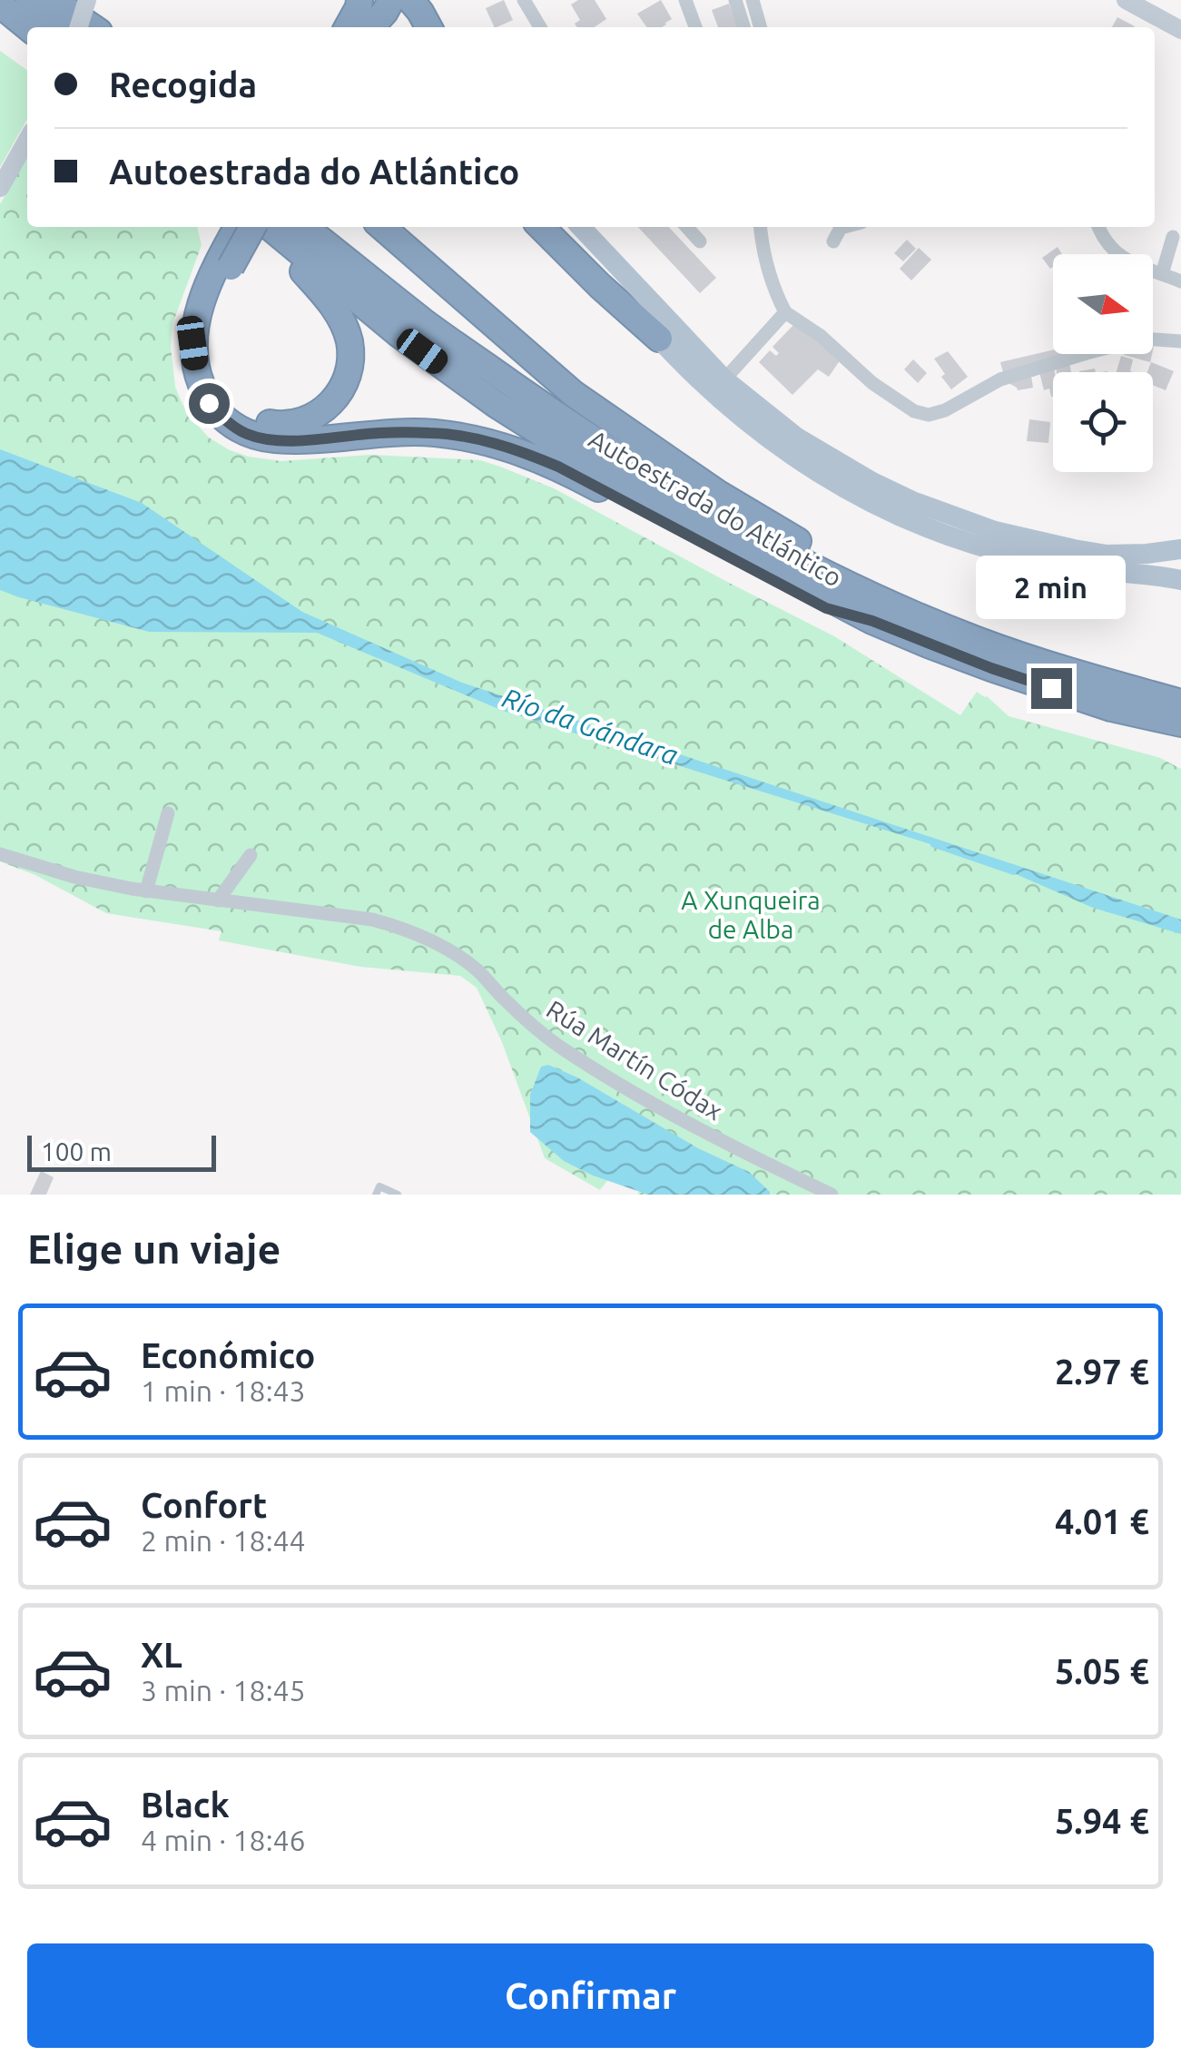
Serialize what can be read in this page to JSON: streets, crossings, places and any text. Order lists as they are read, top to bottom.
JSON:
{
  "streets": {
    "highway": ["Autoestrada do Atlántico"],
    "street": ["Rúa Martín Códax"]
  },
  "water": ["Río da Gándara"],
  "parks": ["A Xunqueira de Alba"],
  "scale_bar": "100 m",
  "north": "right",
  "page": {
    "banner": ["Recogida", "Autoestrada do Atlántico"],
    "bubble": "2 min",
    "scale": "100 m",
    "heading": "Elige un viaje",
    "list": [
      {
        "name": "Económico",
        "note": "1 min · 18:43",
        "value": "2.97 €"
      },
      {
        "name": "Confort",
        "note": "2 min · 18:44",
        "value": "4.01 €"
      },
      {
        "name": "XL",
        "note": "3 min · 18:45",
        "value": "5.05 €"
      },
      {
        "name": "Black",
        "note": "4 min · 18:46",
        "value": "5.94 €"
      }
    ],
    "buttons": "Confirmar"
  }
}
